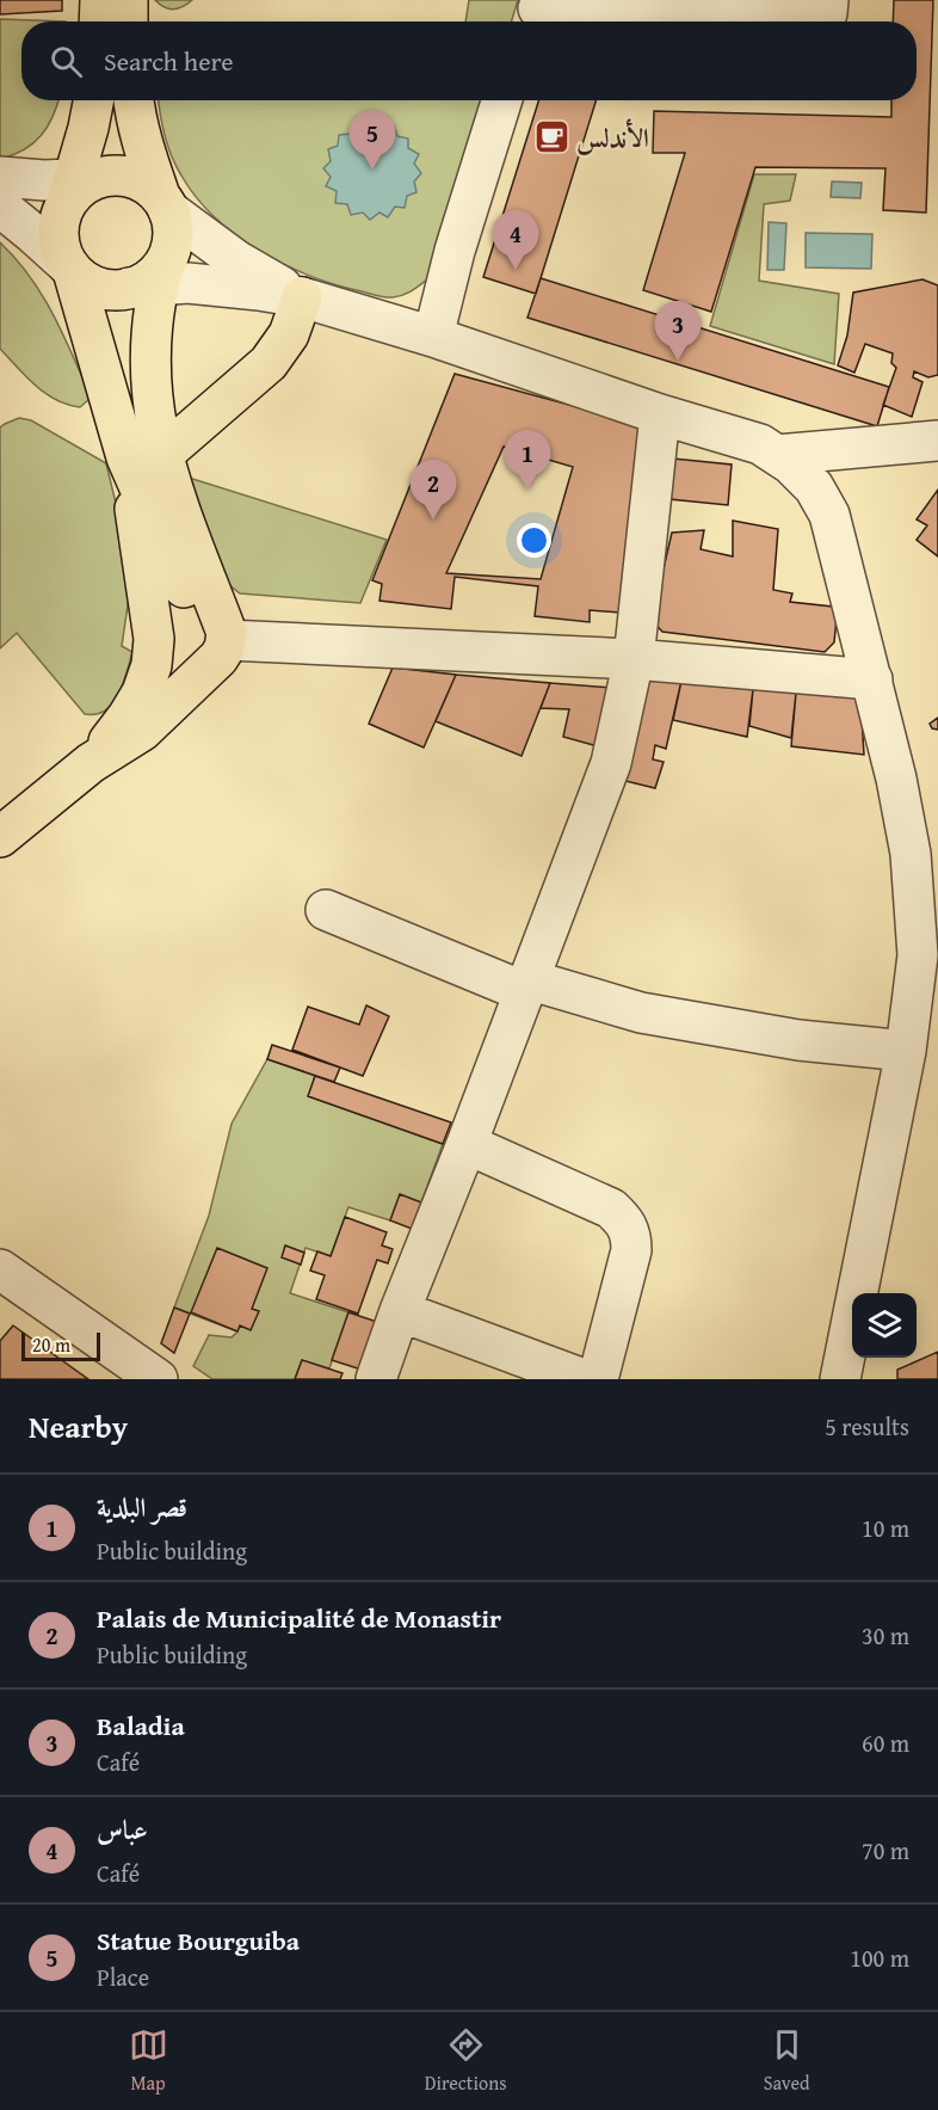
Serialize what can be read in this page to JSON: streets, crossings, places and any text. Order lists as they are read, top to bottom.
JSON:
{
  "places": {
    "cafe": ["الأندلس"]
  },
  "scale_bar": "20 m",
  "page": {
    "search": "Search here",
    "pins": [
      "5",
      "4",
      "3",
      "1",
      "2"
    ],
    "scale": "20 m",
    "heading": ["Nearby", "5 results"],
    "list": [
      {
        "mark": "1",
        "name": "قصر البلدية",
        "note": "Public building",
        "value": "10 m"
      },
      {
        "mark": "2",
        "name": "Palais de Municipalité de Monastir",
        "note": "Public building",
        "value": "30 m"
      },
      {
        "mark": "3",
        "name": "Baladia",
        "note": "Café",
        "value": "60 m"
      },
      {
        "mark": "4",
        "name": "عباس",
        "note": "Café",
        "value": "70 m"
      },
      {
        "mark": "5",
        "name": "Statue Bourguiba",
        "note": "Place",
        "value": "100 m"
      }
    ],
    "nav": ["Map", "Directions", "Saved"]
  }
}
